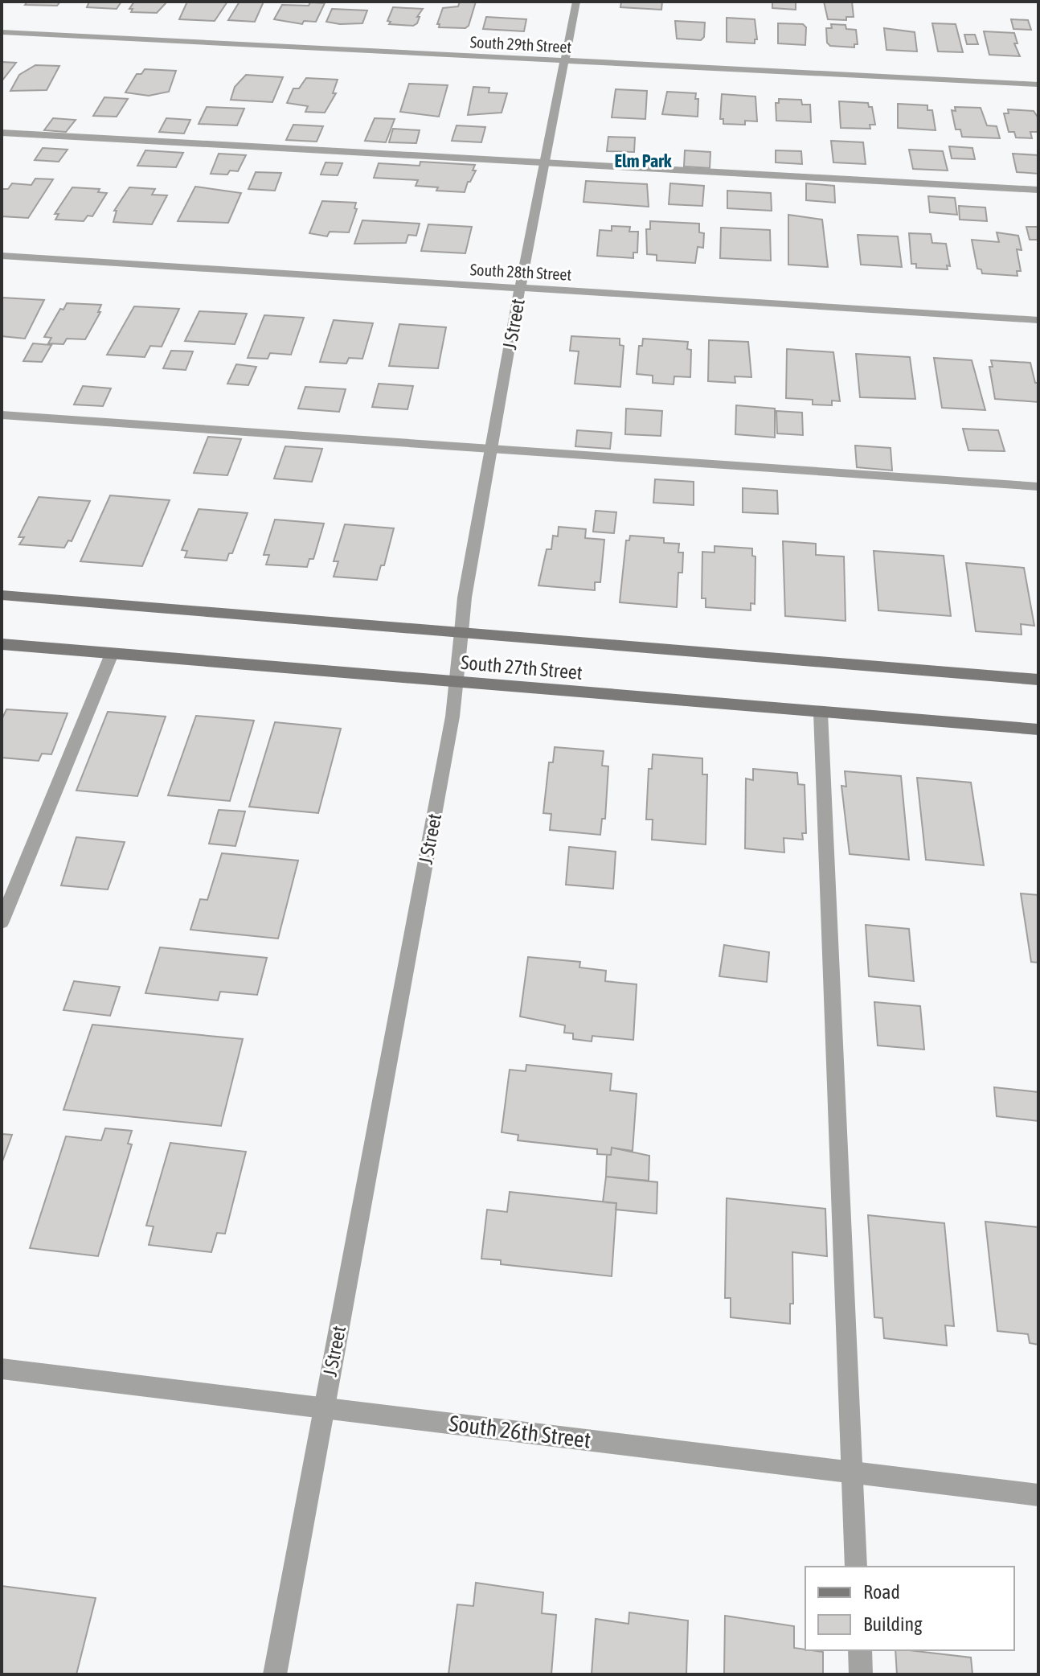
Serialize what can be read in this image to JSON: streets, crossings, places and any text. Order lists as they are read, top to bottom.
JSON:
{
  "streets": {
    "main road": ["South 27th Street"],
    "street": [
      "South 29th Street",
      "South 28th Street",
      "J Street",
      "South 26th Street"
    ]
  },
  "crossings": [
    ["South 29th Street", "J Street"],
    ["South 28th Street", "J Street"],
    ["J Street", "South 27th Street"],
    ["J Street", "South 26th Street"]
  ],
  "districts": ["Elm Park"],
  "legend": ["Road", "Building"]
}
